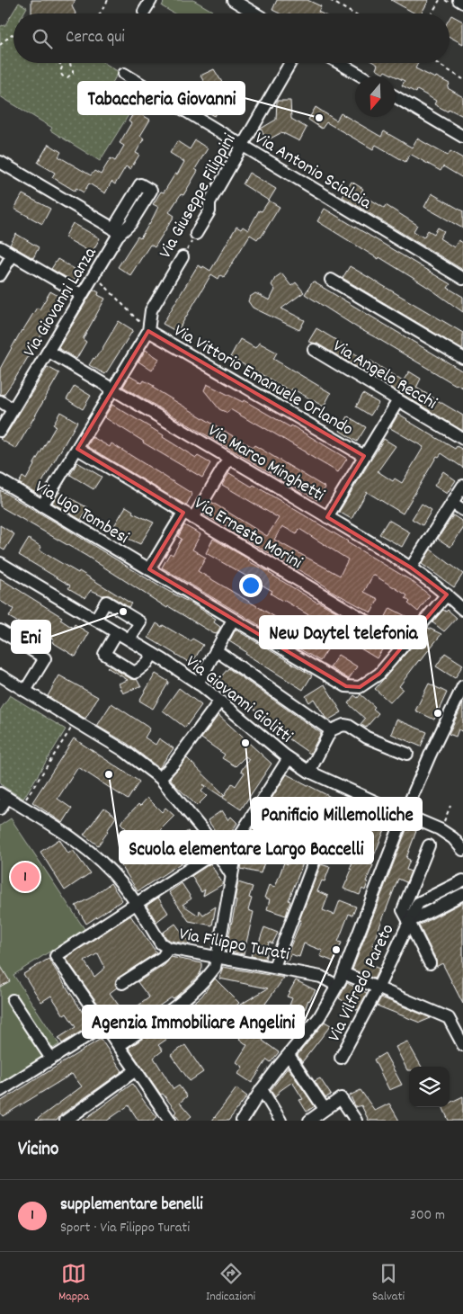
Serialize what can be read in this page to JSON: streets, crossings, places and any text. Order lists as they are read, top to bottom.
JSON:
{
  "streets": {
    "street": [
      "Via Antonio Scialoia",
      "Via Giuseppe Filippini",
      "Via Giovanni Lanza",
      "Via Angelo Recchi",
      "Via Vittorio Emanuele Orlando",
      "Via Marco Minghetti",
      "Via Ugo Tombesi",
      "Via Ernesto Morini",
      "Via Giovanni Giolitti",
      "Via Filippo Turati",
      "Via Vilfredo Pareto"
    ]
  },
  "crossings": [
    ["Via Antonio Scialoia", "Via Giuseppe Filippini"],
    ["Via Giuseppe Filippini", "Via Vittorio Emanuele Orlando"],
    ["Via Giovanni Lanza", "Via Marco Minghetti"],
    ["Via Marco Minghetti", "Via Ugo Tombesi"],
    ["Via Ugo Tombesi", "Via Ernesto Morini"]
  ],
  "places": [
    "Tabaccheria Giovanni",
    "Eni",
    "New Daytel telefonia",
    "Panificio Millemolliche",
    "Scuola elementare Largo Baccelli",
    "Agenzia Immobiliare Angelini"
  ],
  "north": "bottom",
  "page": {
    "search": "Cerca qui",
    "pins": "1",
    "heading": "Vicino",
    "list": [
      {
        "mark": "1",
        "name": "supplementare benelli",
        "note": "Sport · Via Filippo Turati",
        "value": "300 m"
      }
    ],
    "nav": ["Mappa", "Indicazioni", "Salvati"]
  }
}
